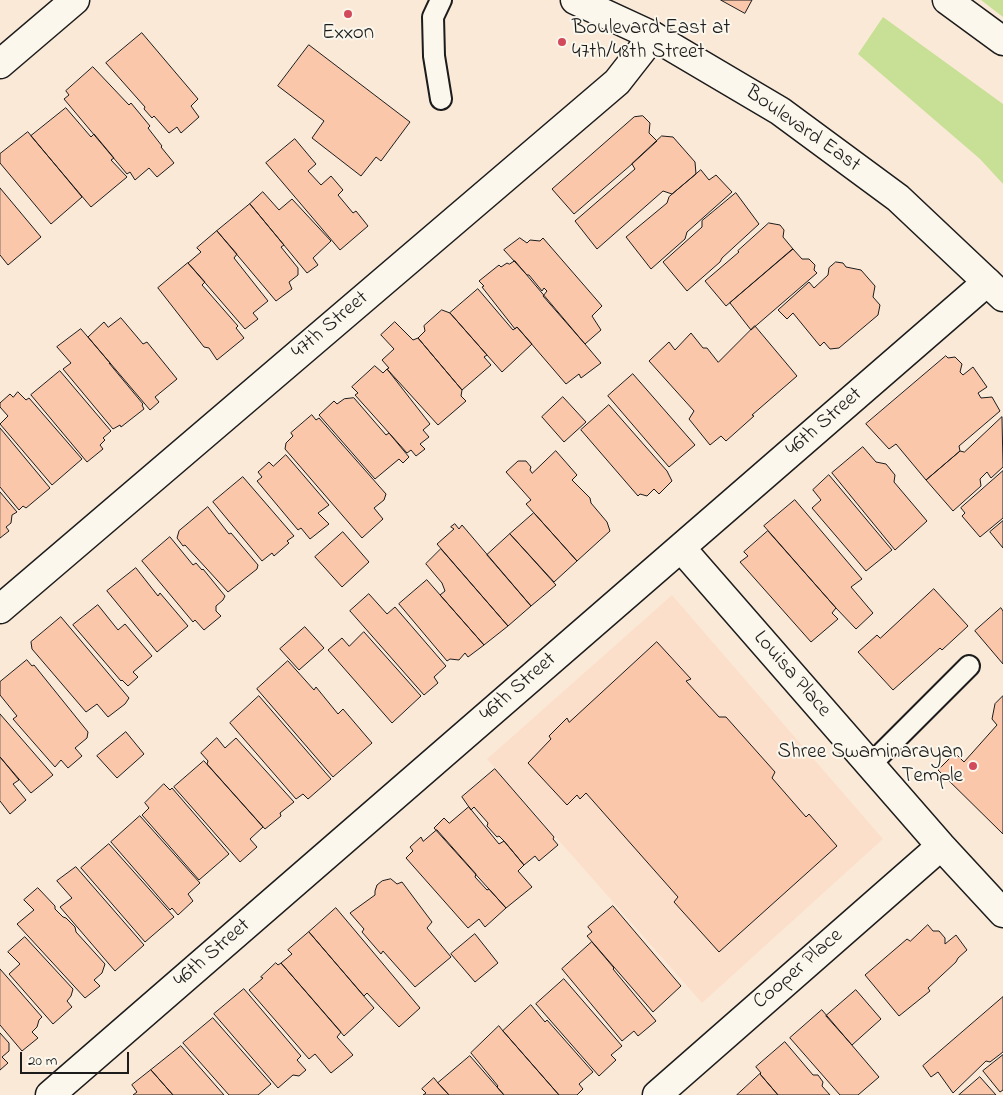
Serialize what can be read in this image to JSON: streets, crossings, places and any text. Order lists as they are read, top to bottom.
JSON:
{
  "streets": {
    "street": [
      "Boulevard East",
      "47th Street",
      "46th Street",
      "Louisa Place",
      "Cooper Place"
    ]
  },
  "crossings": [
    ["Boulevard East", "47th Street"],
    ["Boulevard East", "46th Street"],
    ["46th Street", "Louisa Place"],
    ["Louisa Place", "Cooper Place"]
  ],
  "places": ["Exxon", "Boulevard East at 47th/48th Street", "Shree Swaminarayan Temple"],
  "scale_bar": "20 m"
}
